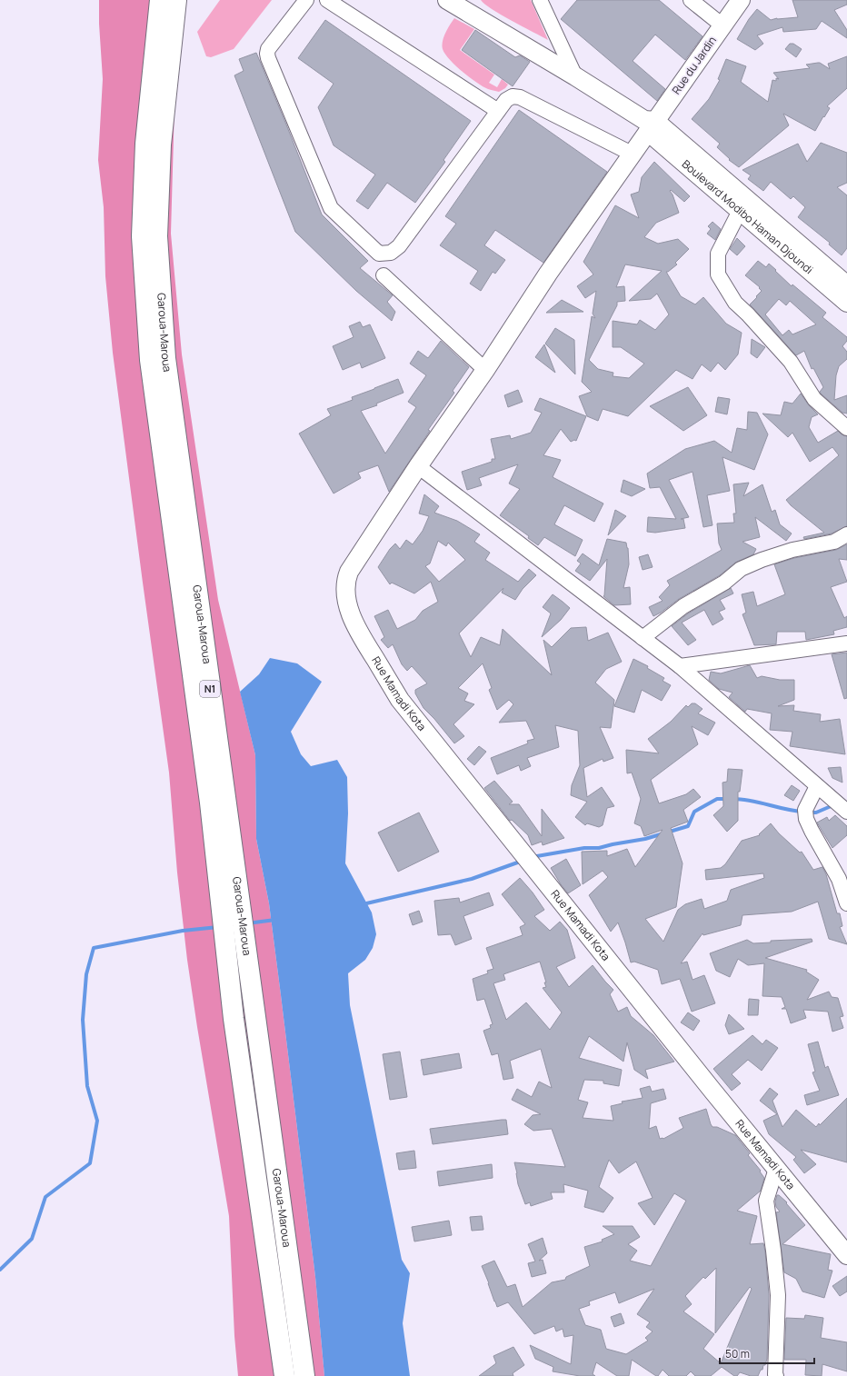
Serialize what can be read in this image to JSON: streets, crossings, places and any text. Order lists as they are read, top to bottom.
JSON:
{
  "streets": {
    "highway": ["Garoua-Maroua", "N1"],
    "main road": ["Rue du Jardin", "Boulevard Modibo Haman Djoundi", "Rue Mamadi Kota"]
  },
  "crossings": [
    ["Rue du Jardin", "Boulevard Modibo Haman Djoundi"],
    ["Rue du Jardin", "Rue Mamadi Kota"]
  ],
  "scale_bar": "50 m"
}
